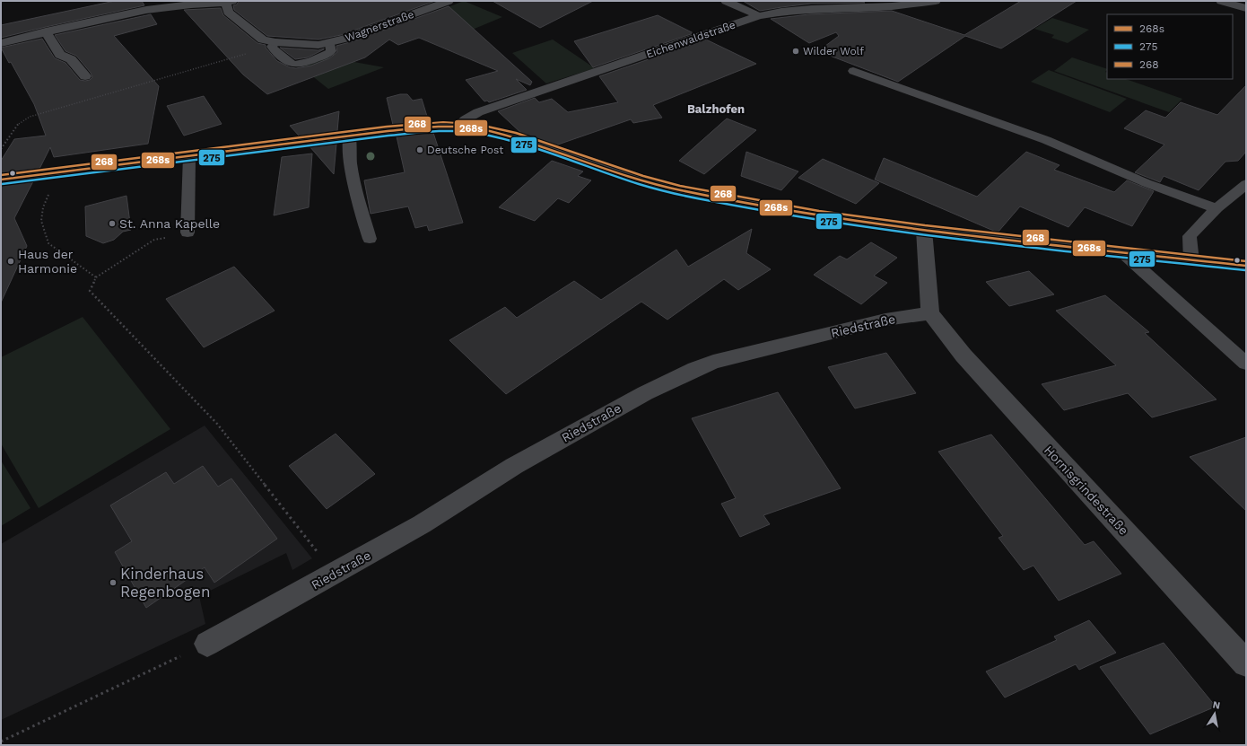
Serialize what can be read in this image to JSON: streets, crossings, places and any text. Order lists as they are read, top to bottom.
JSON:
{
  "streets": {
    "street": [
      "Wagnerstraße",
      "Eichenwaldstraße",
      "Riedstraße",
      "Hornisgrindestraße"
    ]
  },
  "crossings": [
    ["Riedstraße", "Hornisgrindestraße"]
  ],
  "districts": ["Balzhofen"],
  "places": [
    "Wilder Wolf",
    "Deutsche Post",
    "St. Anna Kapelle",
    "Haus der Harmonie",
    "Kinderhaus Regenbogen"
  ],
  "lines": ["transit line 268", "transit line 268s", "transit line 275"],
  "legend": ["268s", "275", "268"],
  "north": "top"
}
